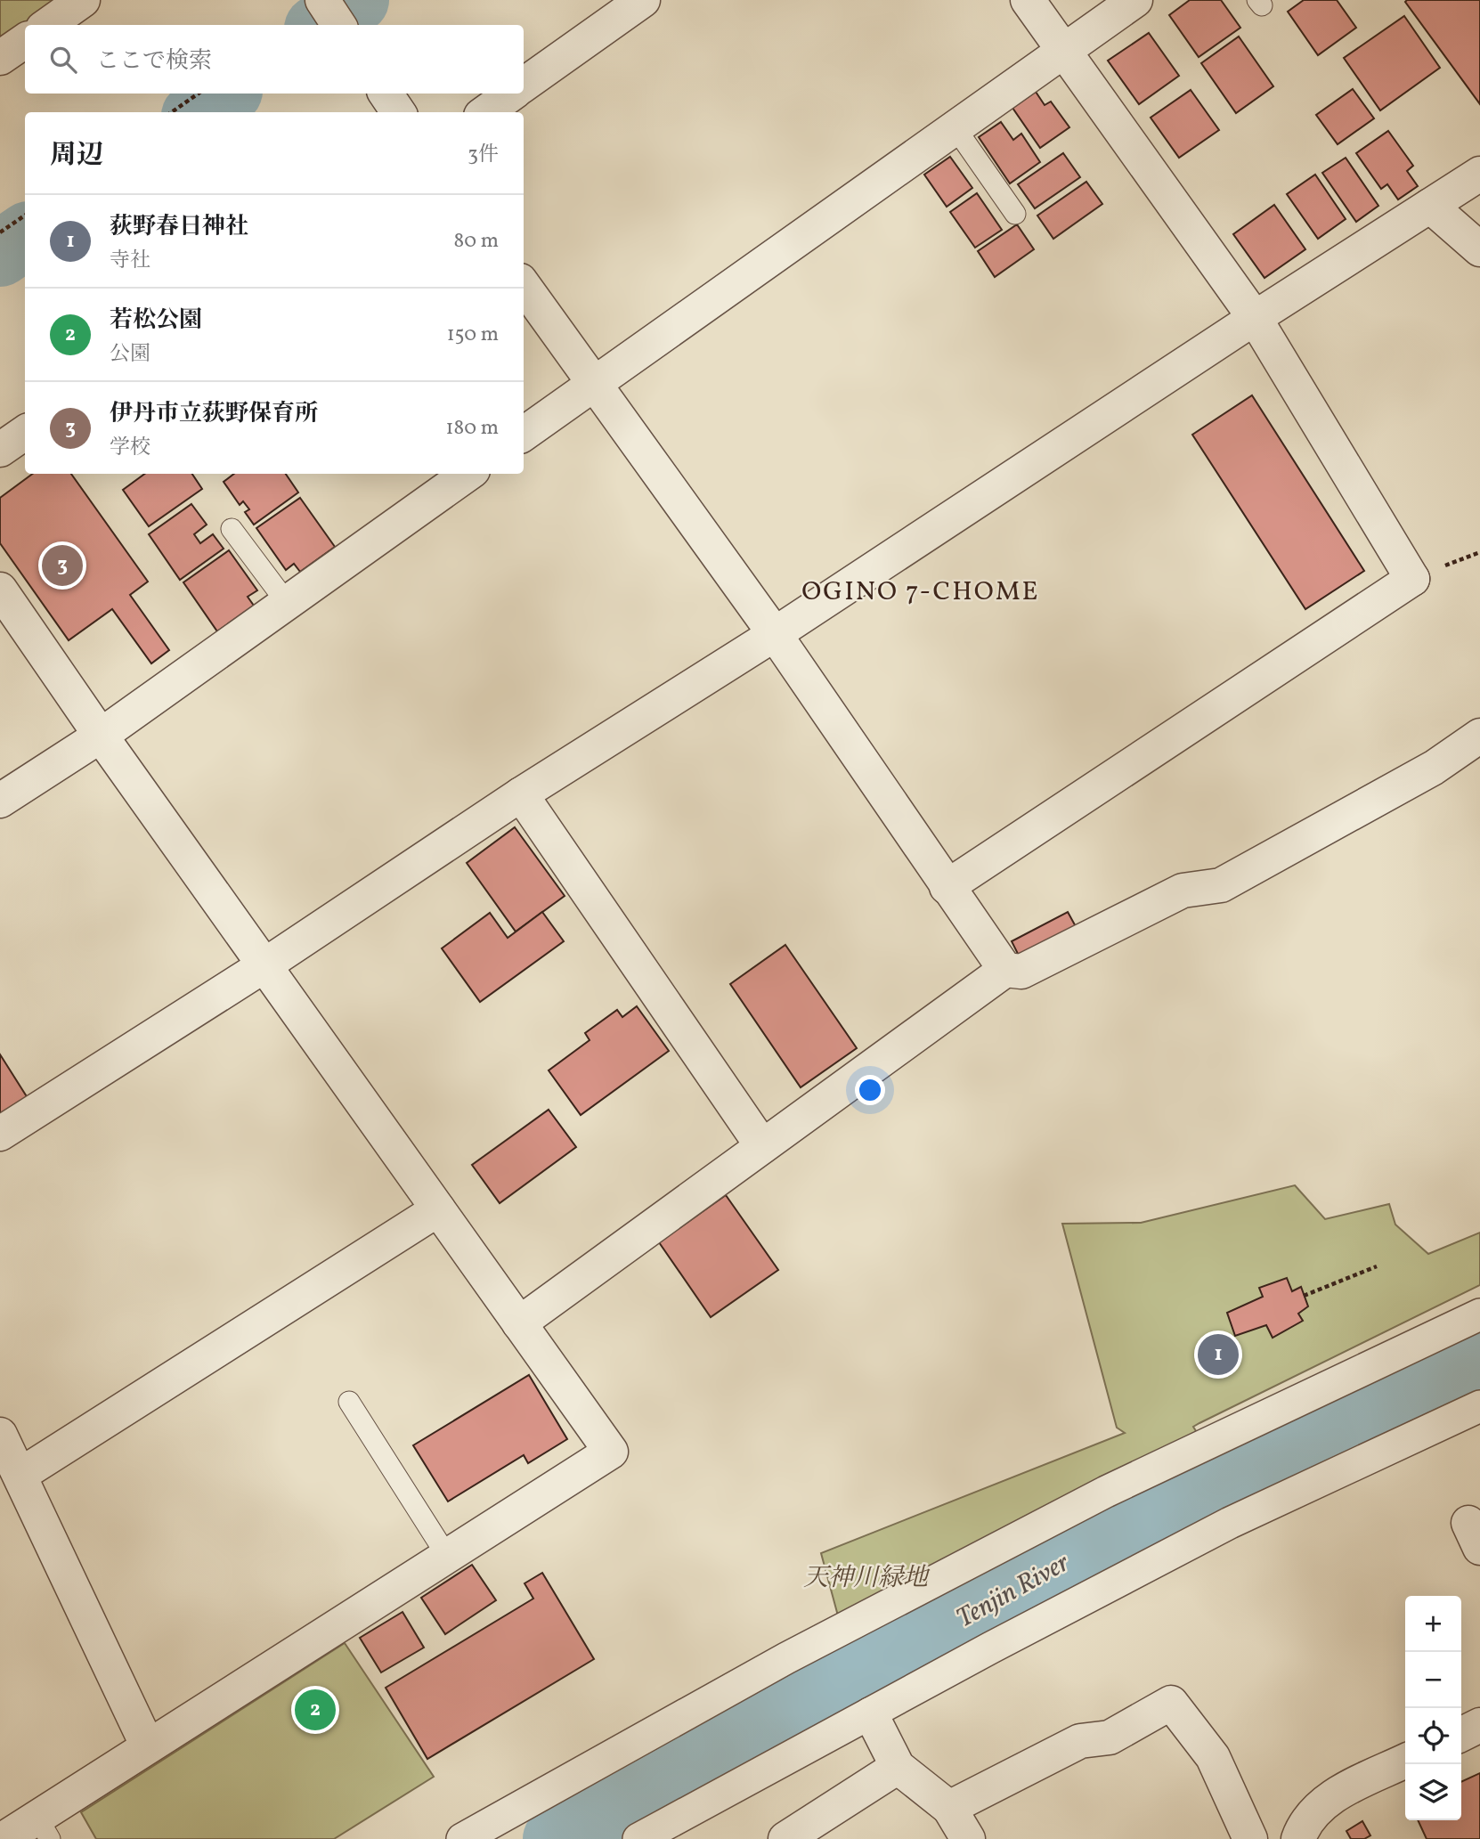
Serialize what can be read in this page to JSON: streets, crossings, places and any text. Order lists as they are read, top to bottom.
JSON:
{
  "districts": ["OGINO 7-CHOME"],
  "water": ["Tenjin River"],
  "parks": ["天神川緑地"],
  "page": {
    "search": "ここで検索",
    "heading": ["周辺", "3件"],
    "list": [
      {
        "mark": "1",
        "name": "荻野春日神社",
        "note": "寺社",
        "value": "80 m"
      },
      {
        "mark": "2",
        "name": "若松公園",
        "note": "公園",
        "value": "150 m"
      },
      {
        "mark": "3",
        "name": "伊丹市立荻野保育所",
        "note": "学校",
        "value": "180 m"
      }
    ],
    "pins": ["3", "1", "2"],
    "map_buttons": ["+", "−"]
  }
}
